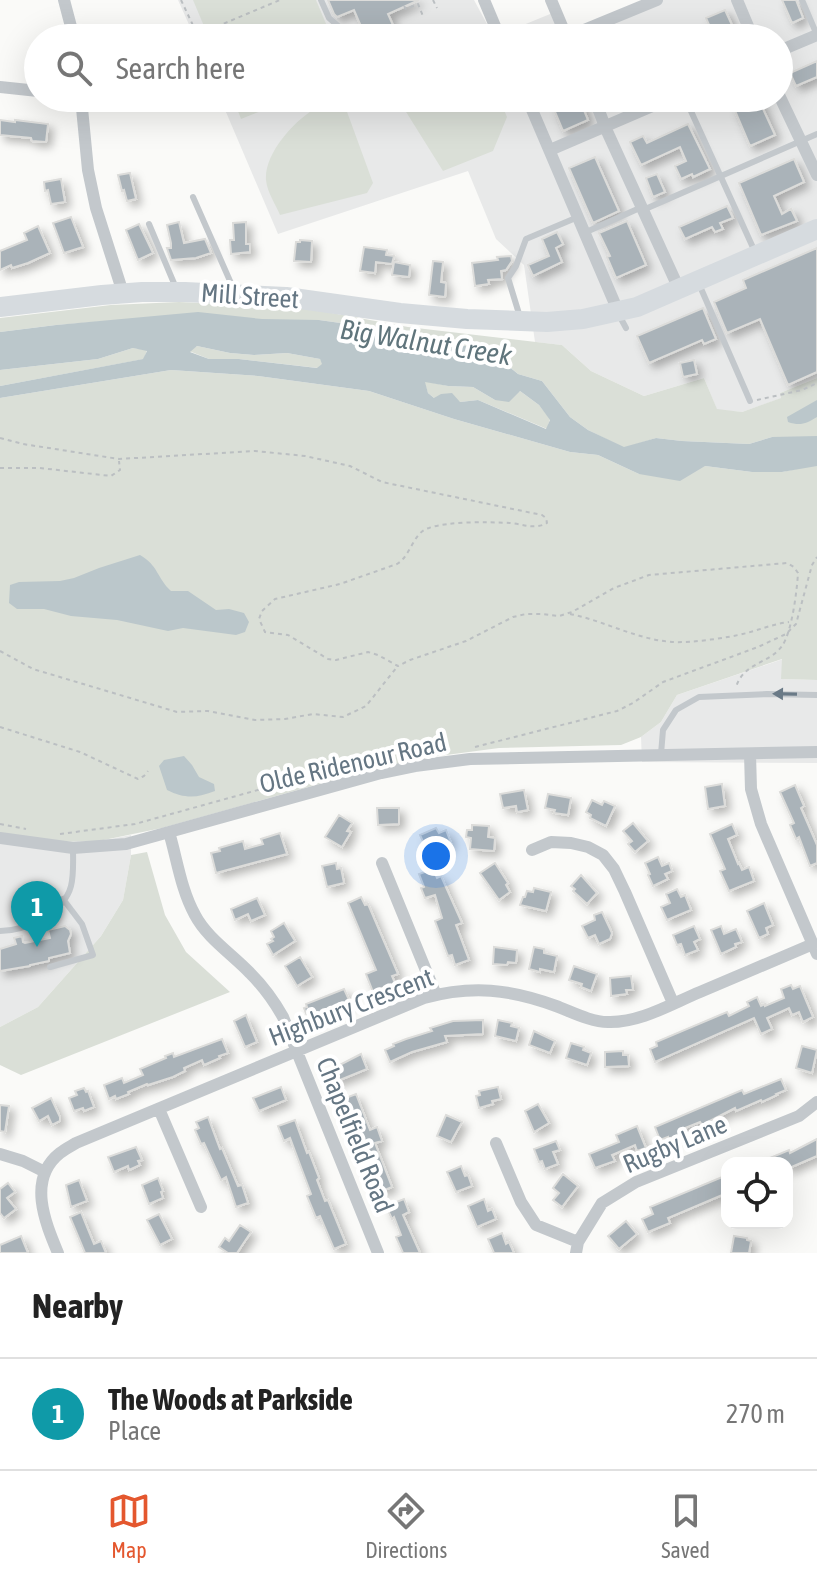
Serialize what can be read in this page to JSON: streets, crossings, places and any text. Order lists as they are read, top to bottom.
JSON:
{
  "streets": {
    "highway": ["Mill Street"],
    "street": [
      "Olde Ridenour Road",
      "Highbury Crescent",
      "Chapelfield Road",
      "Rugby Lane"
    ]
  },
  "crossings": [
    ["Olde Ridenour Road", "Chapelfield Road"],
    ["Highbury Crescent", "Chapelfield Road"]
  ],
  "water": ["Big Walnut Creek"],
  "page": {
    "search": "Search here",
    "pins": "1",
    "heading": "Nearby",
    "list": [
      {
        "mark": "1",
        "name": "The Woods at Parkside",
        "note": "Place",
        "value": "270 m"
      }
    ],
    "nav": ["Map", "Directions", "Saved"]
  }
}
